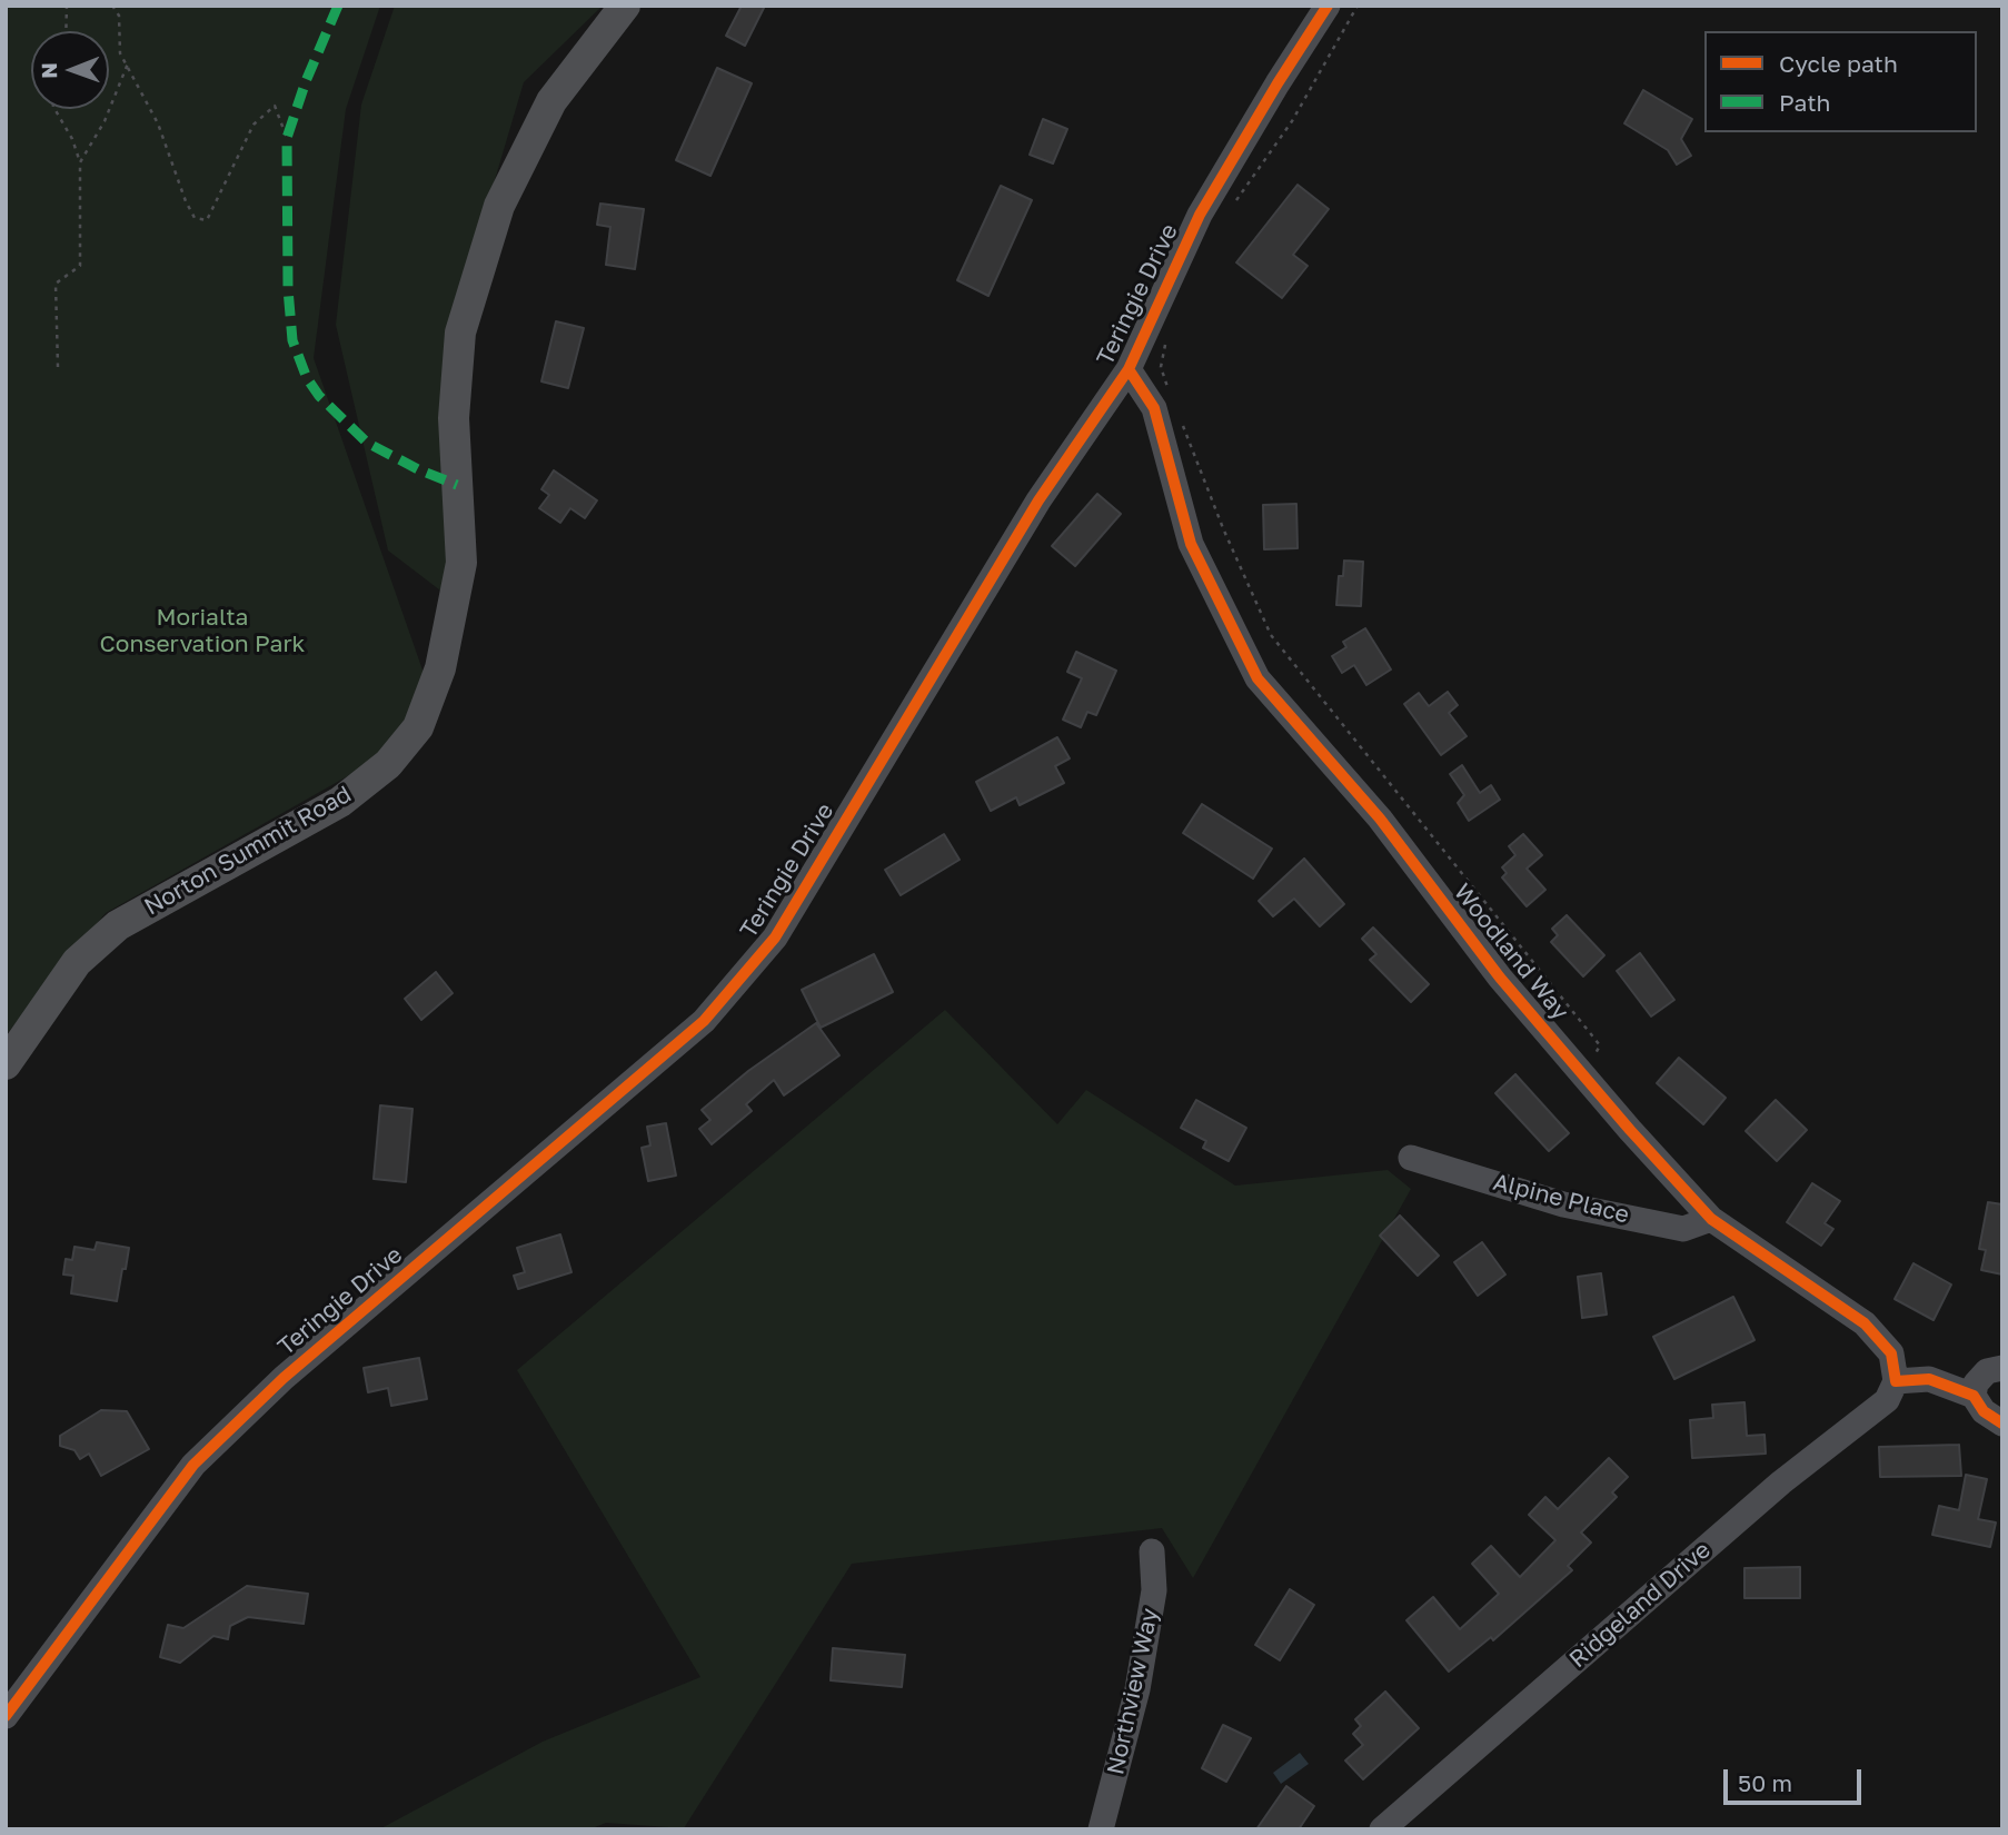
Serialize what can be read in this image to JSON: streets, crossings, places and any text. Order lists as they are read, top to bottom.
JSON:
{
  "streets": {
    "main road": ["Norton Summit Road"],
    "street": [
      "Teringie Drive",
      "Woodland Way",
      "Alpine Place",
      "Ridgeland Drive",
      "Northview Way"
    ]
  },
  "crossings": [
    ["Teringie Drive", "Woodland Way"],
    ["Woodland Way", "Alpine Place"],
    ["Woodland Way", "Ridgeland Drive"]
  ],
  "parks": ["Morialta Conservation Park"],
  "legend": ["Cycle path", "Path"],
  "scale_bar": "50 m",
  "north": "left"
}
